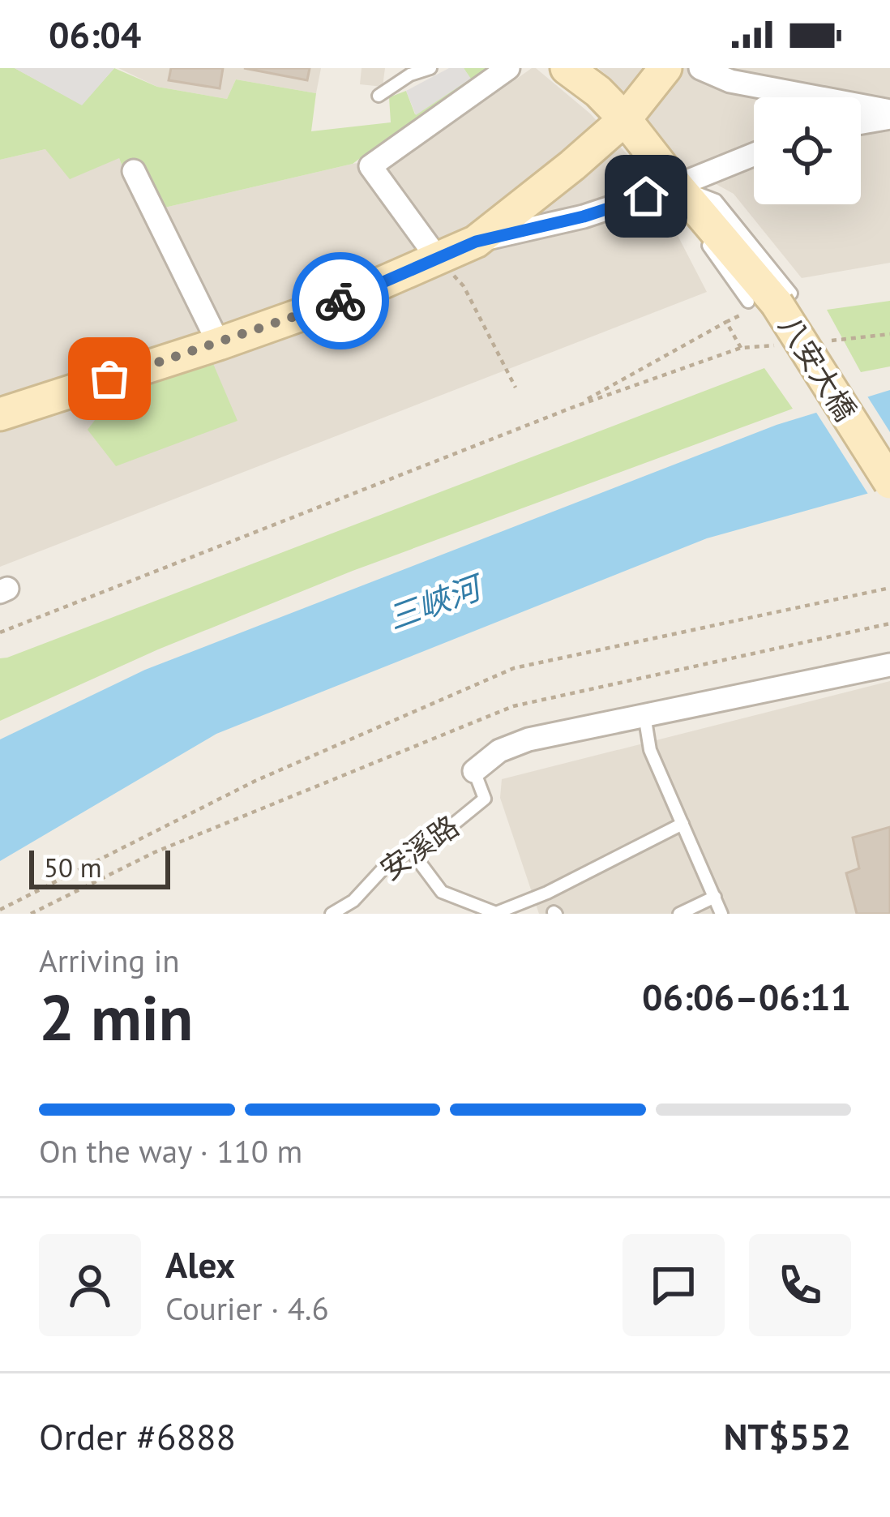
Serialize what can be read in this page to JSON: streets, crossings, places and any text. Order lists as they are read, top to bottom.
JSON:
{
  "streets": {
    "street": ["八安大橋"],
    "lane": ["安溪路"]
  },
  "water": ["三峽河"],
  "scale_bar": "50 m",
  "page": {
    "status": "06:04",
    "scale": "50 m",
    "heading": ["2 min", "Arriving in", "06:06–06:11"],
    "panel": [
      "Alex",
      "Courier · 4.6",
      "Order #6888",
      "NT$552"
    ],
    "bar": "On the way · 110 m"
  }
}
